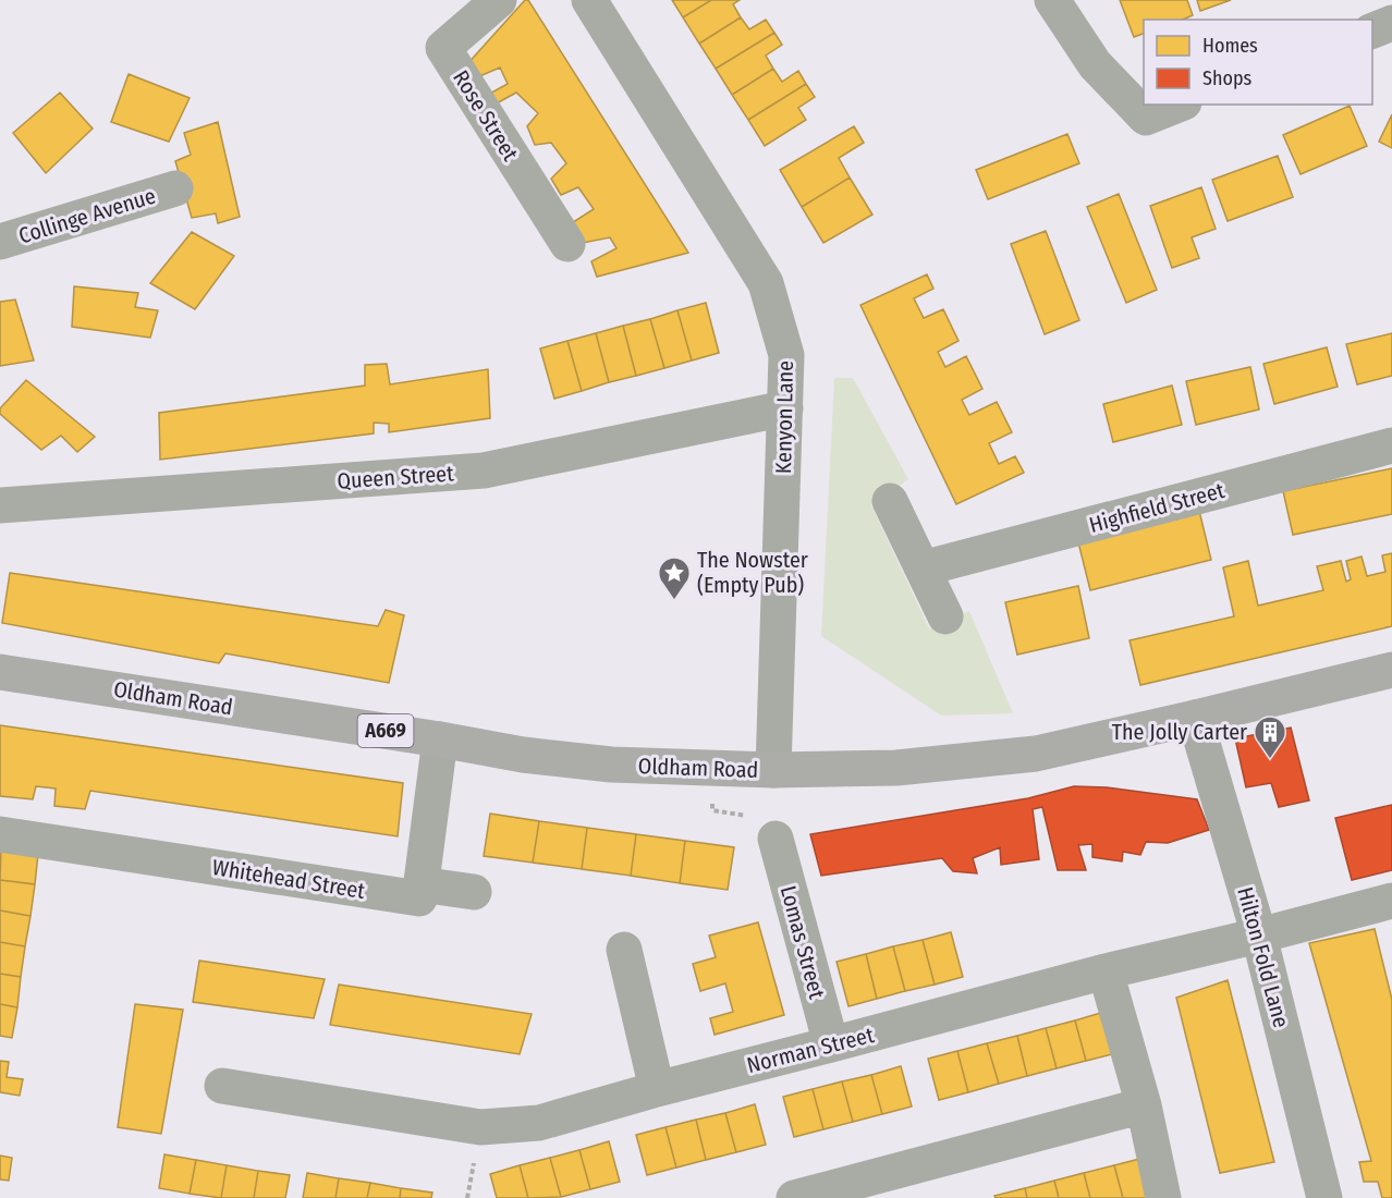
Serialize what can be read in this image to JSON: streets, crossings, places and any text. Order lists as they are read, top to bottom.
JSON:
{
  "streets": {
    "main road": ["Oldham Road", "A669"],
    "street": [
      "Rose Street",
      "Collinge Avenue",
      "Kenyon Lane",
      "Queen Street",
      "Highfield Street",
      "Whitehead Street",
      "Lomas Street",
      "Hilton Fold Lane",
      "Norman Street"
    ]
  },
  "crossings": [
    ["Kenyon Lane", "Queen Street"],
    ["Kenyon Lane", "Oldham Road"],
    ["Oldham Road", "Hilton Fold Lane"],
    ["Lomas Street", "Norman Street"],
    ["Hilton Fold Lane", "Norman Street"]
  ],
  "places": {
    "place": ["The Nowster (Empty Pub)"],
    "building": ["The Jolly Carter"]
  },
  "legend": ["Homes", "Shops"]
}
